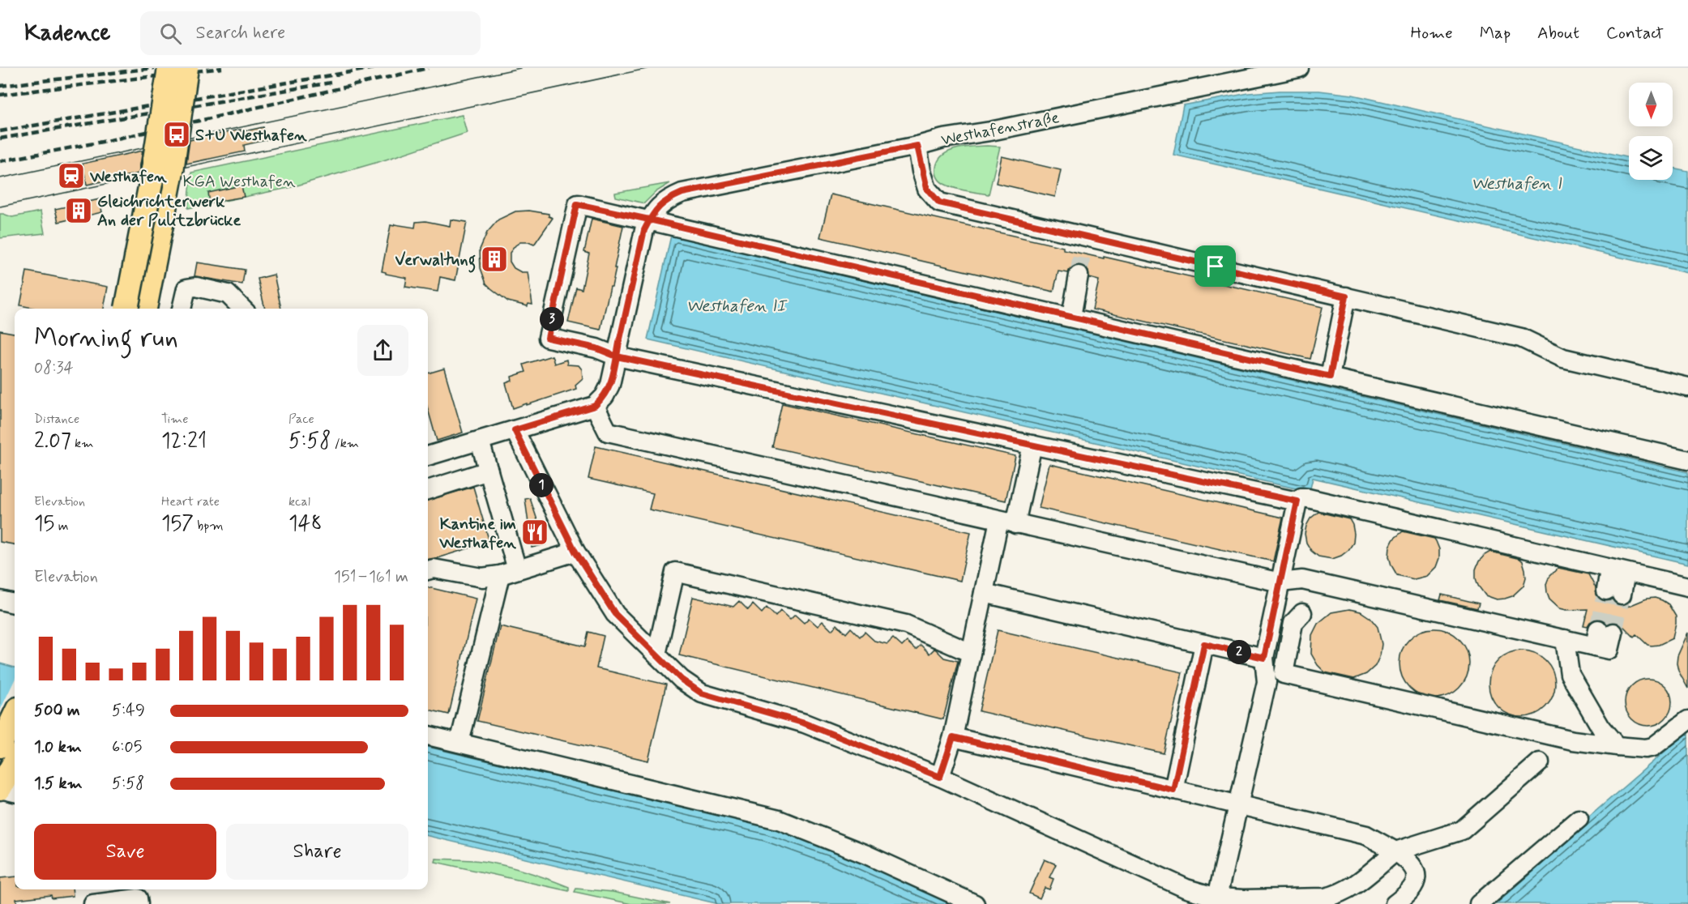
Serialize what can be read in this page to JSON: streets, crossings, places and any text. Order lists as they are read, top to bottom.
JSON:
{
  "streets": {
    "street": ["Westhafenstraße"]
  },
  "water": ["Westhafen I", "Westhafen II"],
  "parks": ["KGA Westhafen"],
  "places": {
    "bus stop": ["S+U Westhafen"],
    "station": ["Westhafen"],
    "building": ["Gleichrichterwerk An der Pulitzbrücke", "Verwaltung"],
    "restaurant": ["Kantine im Westhafen"]
  },
  "north": "bottom",
  "page": {
    "header": "Kadence",
    "search": "Search here",
    "nav": [
      "Home",
      "Map",
      "About",
      "Contact"
    ],
    "pins": ["3", "1", "2"],
    "heading": ["Morning run", "08:34"],
    "stats": [
      ["Distance", "2.07 km"],
      ["Time", "12:21"],
      ["Pace", "5:58 /km"],
      ["Elevation", "15 m"],
      ["Heart rate", "157 bpm"],
      ["kcal", "148"]
    ],
    "chart": ["Elevation", "151–161 m"],
    "list": [
      {
        "name": "500 m",
        "note": "5:49"
      },
      {
        "name": "1.0 km",
        "note": "6:05"
      },
      {
        "name": "1.5 km",
        "note": "5:58"
      }
    ],
    "buttons": ["Save", "Share"]
  }
}
